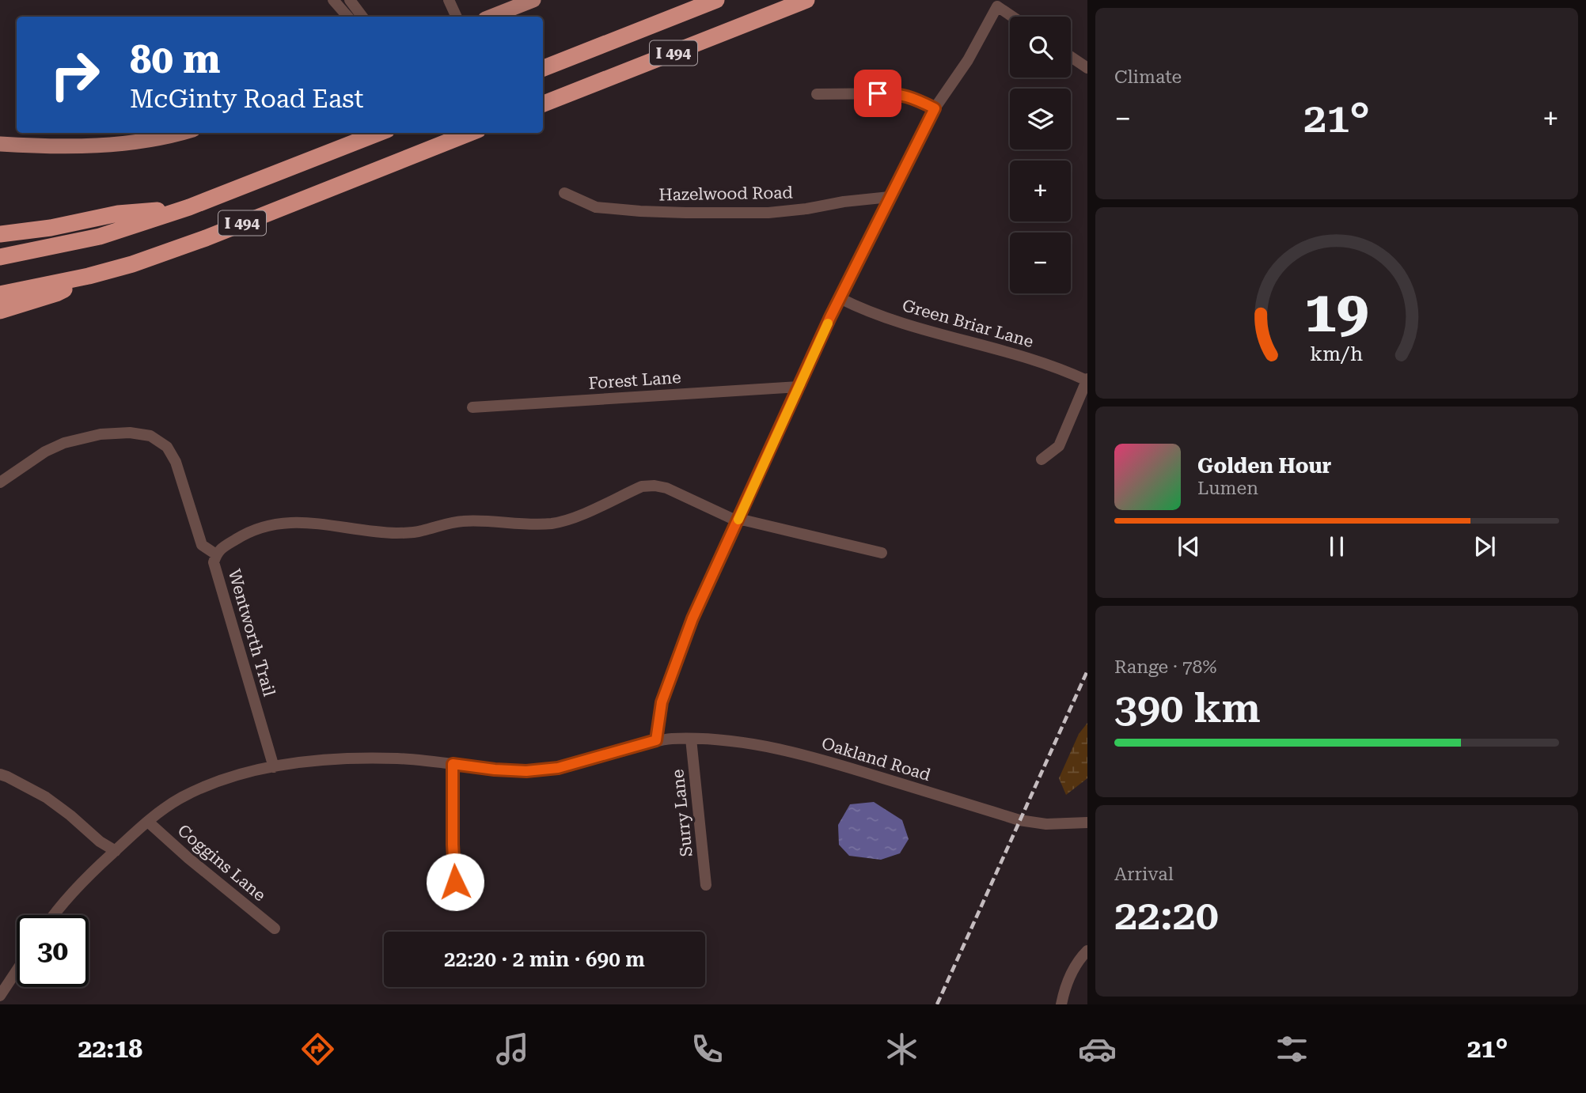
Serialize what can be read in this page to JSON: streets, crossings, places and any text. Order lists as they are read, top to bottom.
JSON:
{
  "streets": {
    "highway": ["I 494"],
    "street": [
      "Hazelwood Road",
      "Green Briar Lane",
      "Forest Lane",
      "Wentworth Trail",
      "Oakland Road",
      "Surry Lane",
      "Coggins Lane"
    ]
  },
  "crossings": [
    ["Wentworth Trail", "Oakland Road"],
    ["Oakland Road", "Surry Lane"],
    ["Oakland Road", "Coggins Lane"]
  ],
  "page": {
    "tile": [
      "Climate",
      ["Range · 78%", "390 km"],
      ["Arrival", "22:20"]
    ],
    "map_buttons": ["+", "−"],
    "turn": ["80 m", "McGinty Road East"],
    "heat": ["−", "21°", "+"],
    "song": ["Golden Hour", "Lumen"],
    "limit": "30",
    "trip": "22:20 · 2 min · 690 m",
    "tabs": ["22:18", "21°"],
    "gauge": ["19", "km/h"]
  }
}
